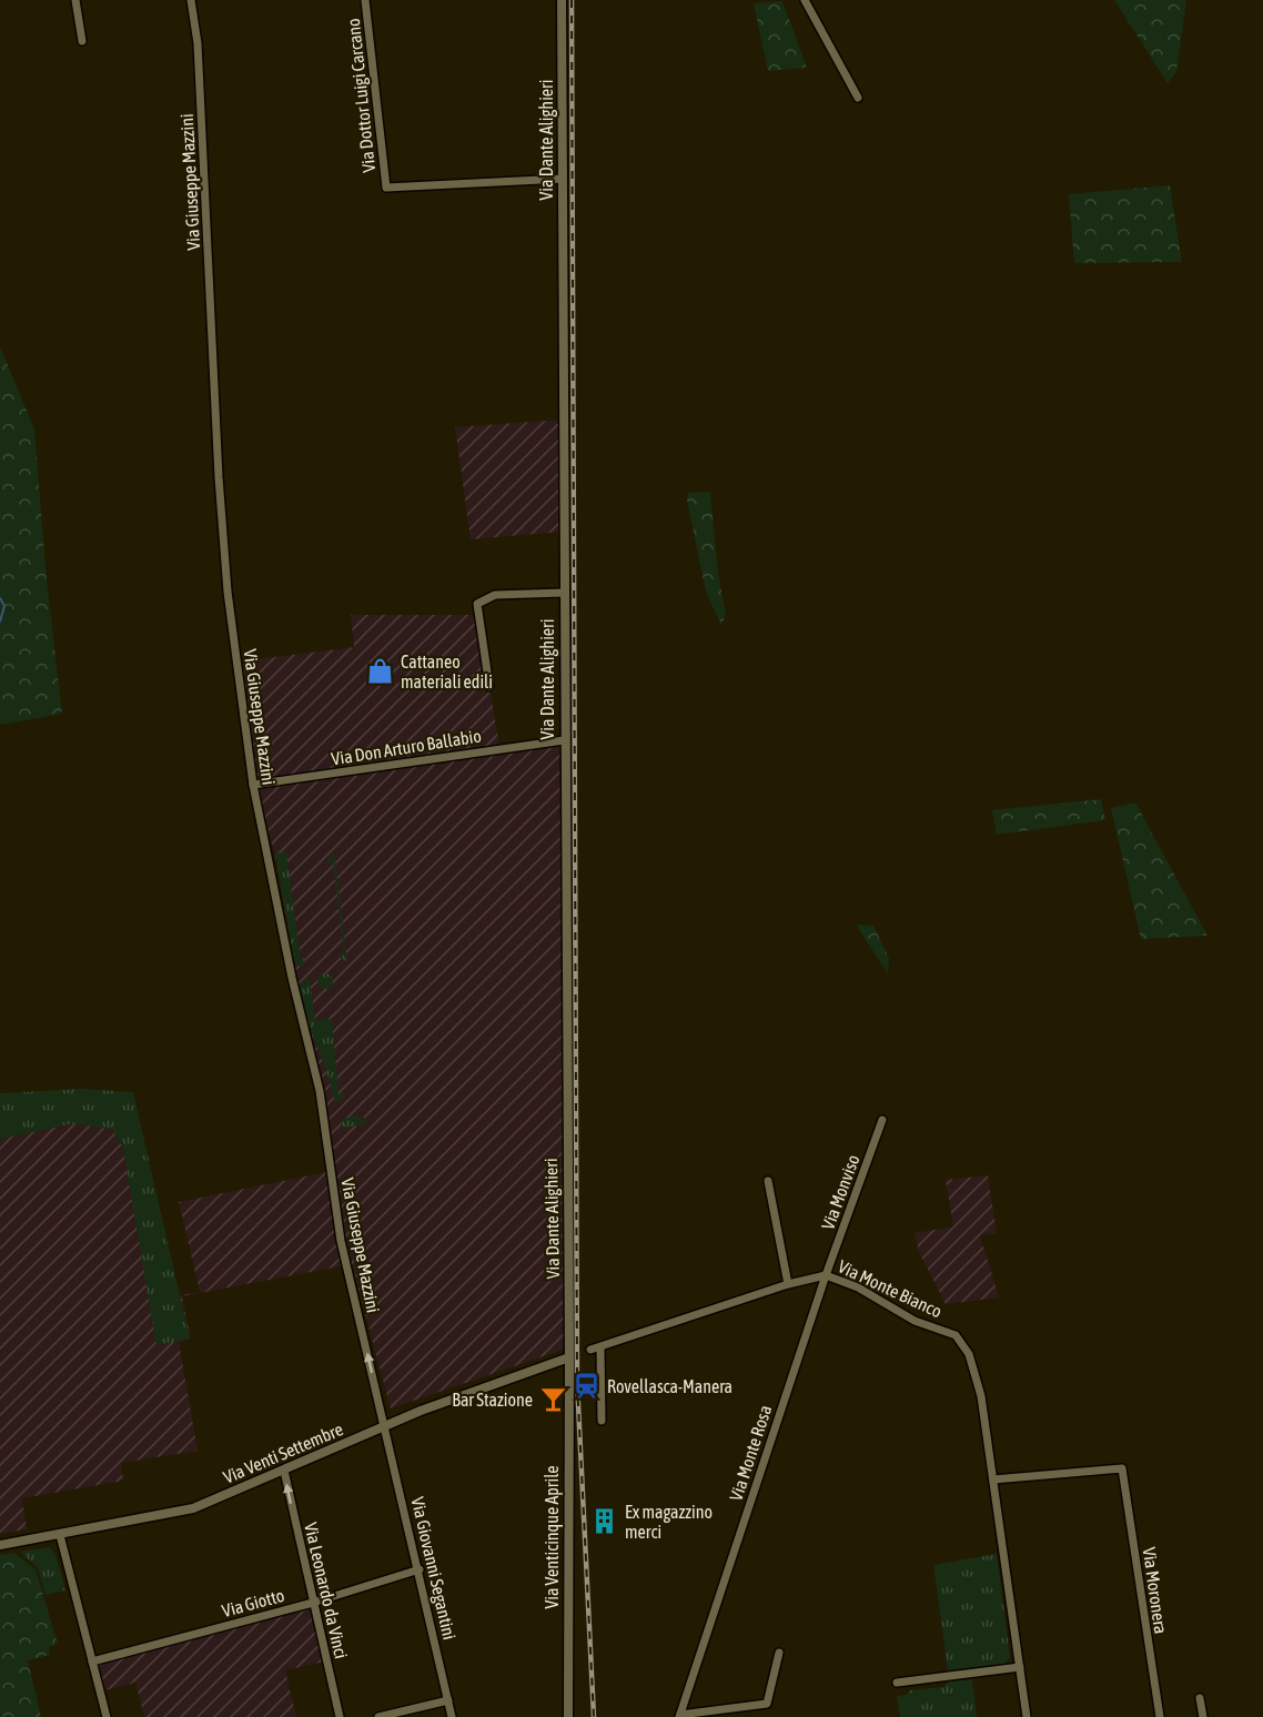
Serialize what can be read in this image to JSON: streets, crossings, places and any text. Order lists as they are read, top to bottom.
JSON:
{
  "streets": {
    "street": [
      "Via Dottor Luigi Carcano",
      "Via Dante Alighieri",
      "Via Giuseppe Mazzini",
      "Via Don Arturo Ballabio",
      "Via Monviso",
      "Via Monte Bianco",
      "Via Venti Settembre",
      "Via Monte Rosa",
      "Via Venticinque Aprile",
      "Via Giovanni Segantini",
      "Via Leonardo da Vinci",
      "Via Moronera",
      "Via Giotto"
    ]
  },
  "crossings": [
    ["Via Dottor Luigi Carcano", "Via Dante Alighieri"],
    ["Via Dante Alighieri", "Via Don Arturo Ballabio"],
    ["Via Dante Alighieri", "Via Venti Settembre"],
    ["Via Dante Alighieri", "Via Venticinque Aprile"],
    ["Via Giuseppe Mazzini", "Via Don Arturo Ballabio"],
    ["Via Giuseppe Mazzini", "Via Venti Settembre"],
    ["Via Giuseppe Mazzini", "Via Giovanni Segantini"],
    ["Via Monviso", "Via Monte Bianco"],
    ["Via Monviso", "Via Monte Rosa"],
    ["Via Monte Bianco", "Via Monte Rosa"],
    ["Via Monte Bianco", "Via Moronera"],
    ["Via Venti Settembre", "Via Venticinque Aprile"],
    ["Via Venti Settembre", "Via Giovanni Segantini"],
    ["Via Venti Settembre", "Via Leonardo da Vinci"],
    ["Via Giovanni Segantini", "Via Giotto"],
    ["Via Leonardo da Vinci", "Via Giotto"]
  ],
  "one_way": ["Via Giuseppe Mazzini", "Via Leonardo da Vinci"],
  "places": {
    "shop": ["Cattaneo materiali edili"],
    "station": ["Rovellasca-Manera"],
    "bar": ["Bar Stazione"],
    "building": ["Ex magazzino merci"]
  }
}
